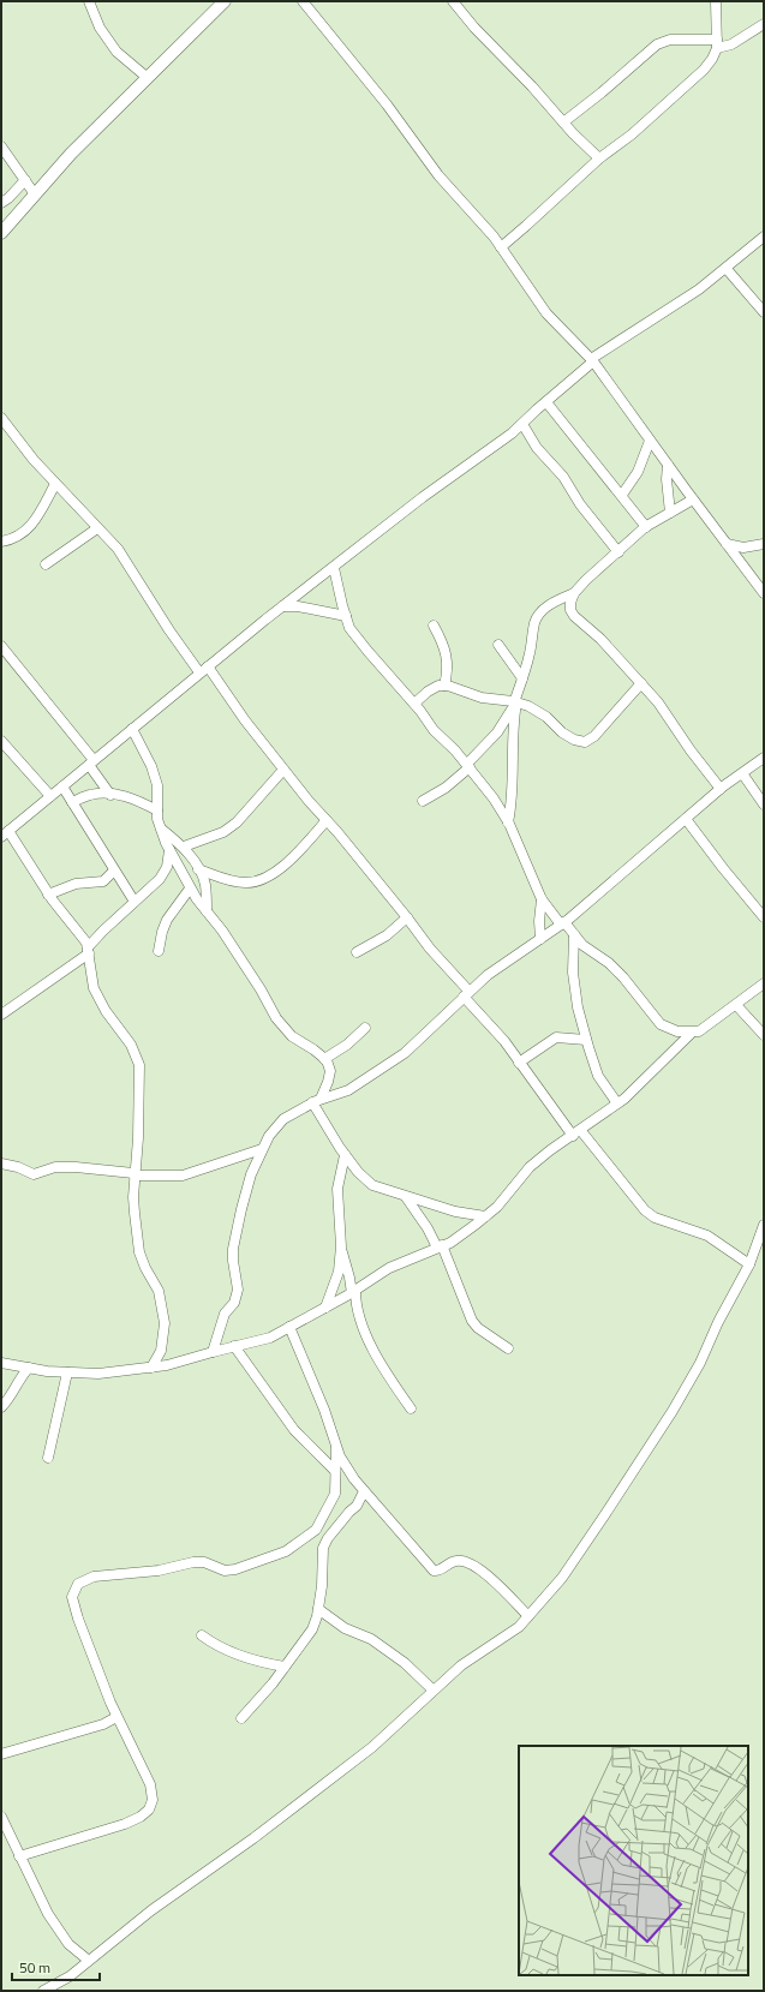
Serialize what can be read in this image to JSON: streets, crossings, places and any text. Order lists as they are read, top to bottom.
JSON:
{
  "scale_bar": "50 m"
}
